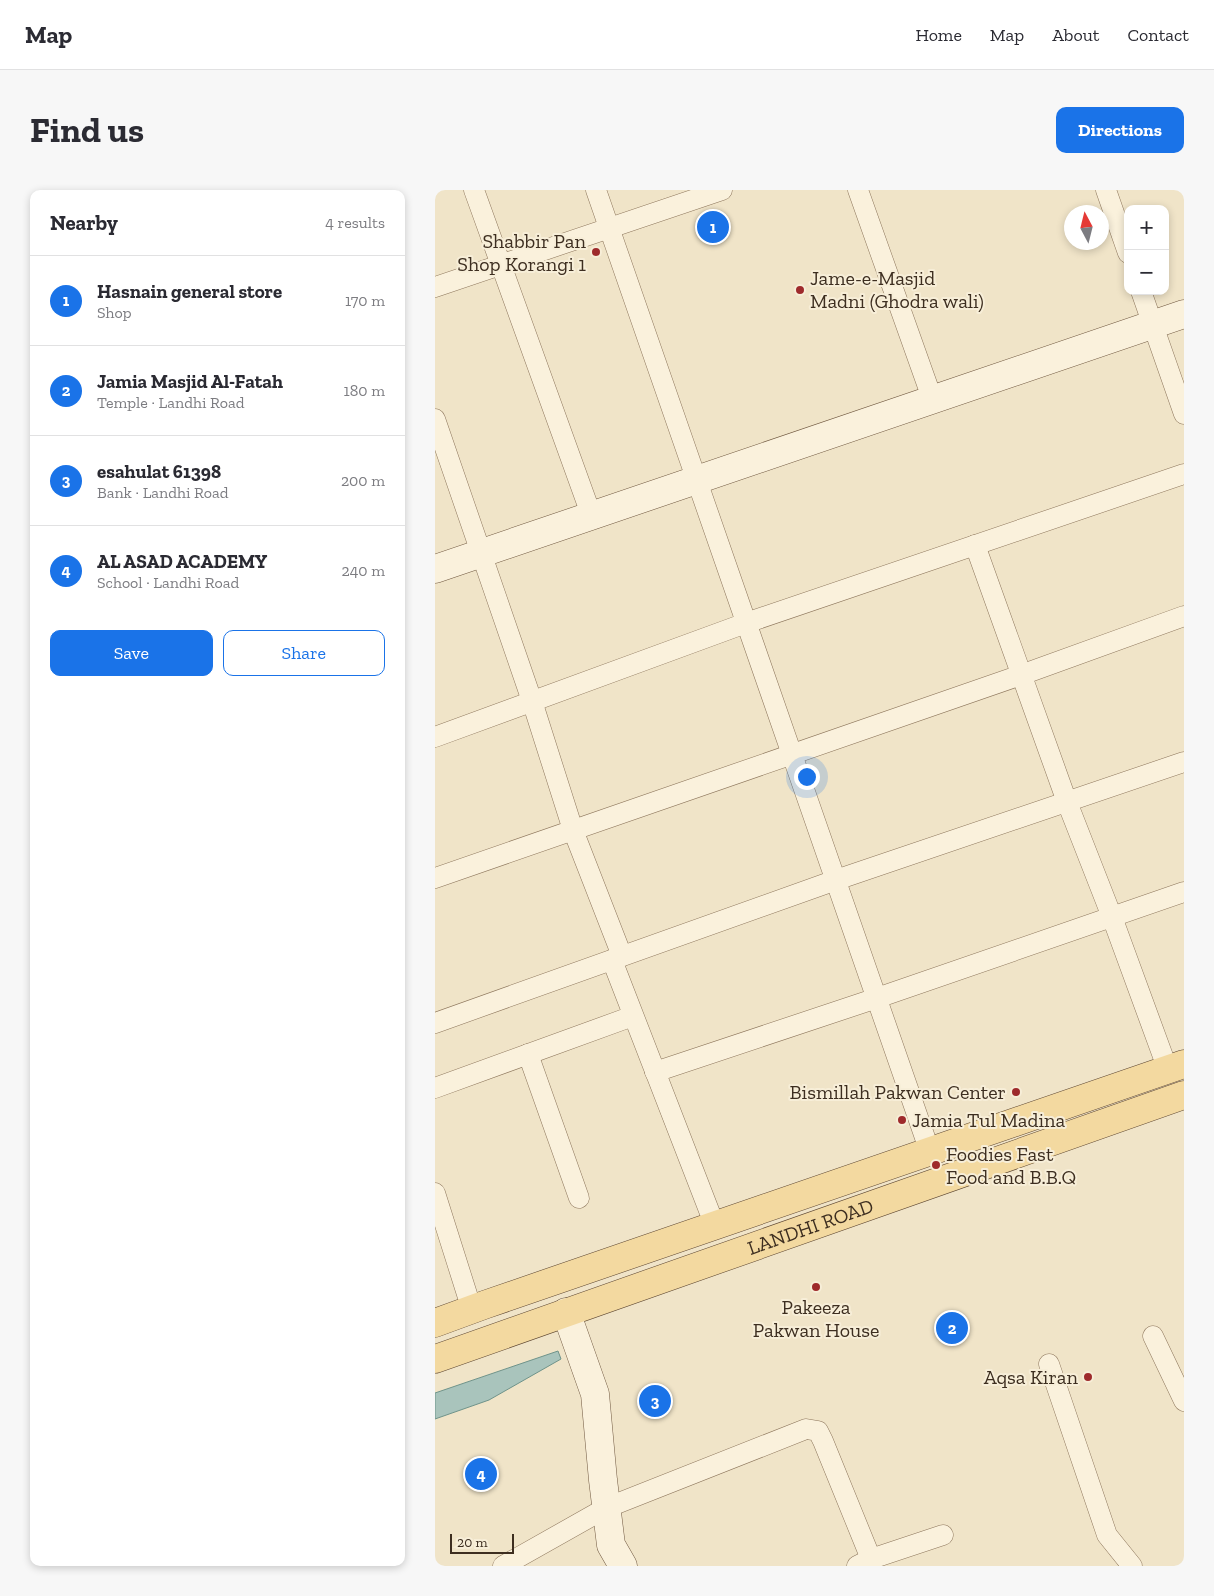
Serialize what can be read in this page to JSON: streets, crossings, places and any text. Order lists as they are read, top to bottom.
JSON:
{
  "streets": {
    "main road": ["LANDHI ROAD"]
  },
  "places": [
    "Shabbir Pan Shop Korangi 1",
    "Jame-e-Masjid Madni (Ghodra wali)",
    "Bismillah Pakwan Center",
    "Jamia Tul Madina",
    "Foodies Fast Food and B.B.Q",
    "Pakeeza Pakwan House",
    "Aqsa Kiran"
  ],
  "scale_bar": "20 m",
  "north": "top",
  "page": {
    "header": "Map",
    "nav": [
      "Home",
      "Map",
      "About",
      "Contact"
    ],
    "buttons": [
      "Directions",
      ["Save", "Share"]
    ],
    "title": "Find us",
    "heading": ["Nearby", "4 results"],
    "map_buttons": ["+", "−"],
    "pins": [
      "1",
      "2",
      "3",
      "4"
    ],
    "list": [
      {
        "mark": "1",
        "name": "Hasnain general store",
        "note": "Shop",
        "value": "170 m"
      },
      {
        "mark": "2",
        "name": "Jamia Masjid Al-Fatah",
        "note": "Temple · Landhi Road",
        "value": "180 m"
      },
      {
        "mark": "3",
        "name": "esahulat 61398",
        "note": "Bank · Landhi Road",
        "value": "200 m"
      },
      {
        "mark": "4",
        "name": "AL ASAD ACADEMY",
        "note": "School · Landhi Road",
        "value": "240 m"
      }
    ],
    "scale": "20 m"
  }
}
